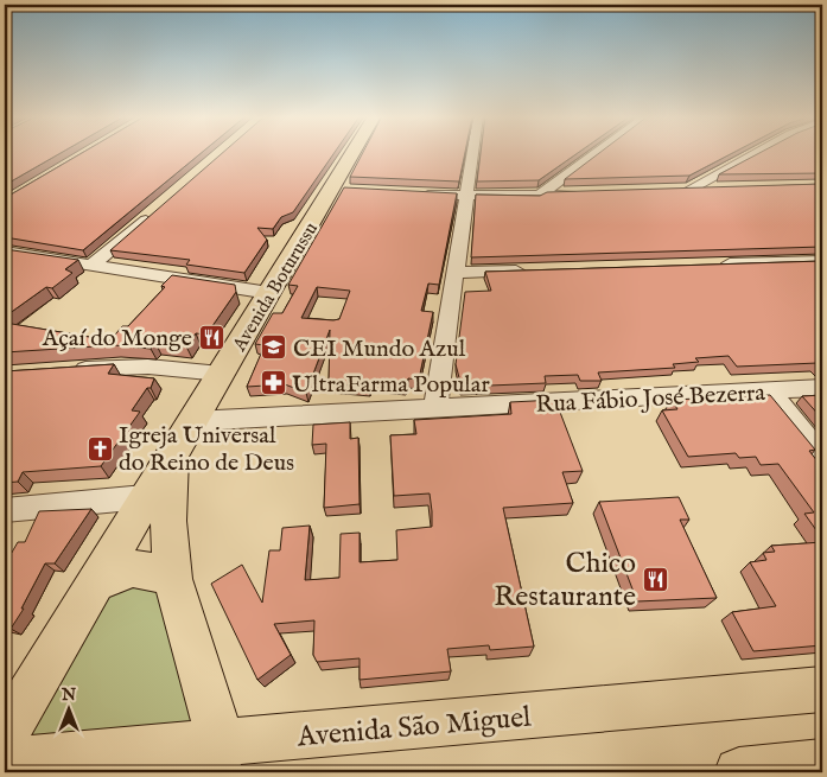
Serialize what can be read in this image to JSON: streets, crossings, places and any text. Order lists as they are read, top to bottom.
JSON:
{
  "streets": {
    "main road": ["Avenida Boturussu", "Avenida São Miguel"],
    "street": ["Rua Fábio José Bezerra"]
  },
  "crossings": [
    ["Avenida Boturussu", "Rua Fábio José Bezerra"],
    ["Avenida Boturussu", "Avenida São Miguel"]
  ],
  "places": {
    "restaurant": ["Açaí do Monge", "Chico Restaurante"],
    "school or university": ["CEI Mundo Azul"],
    "pharmacy": ["UltraFarma Popular"],
    "church": ["Igreja Universal do Reino de Deus"]
  },
  "north": "top"
}
